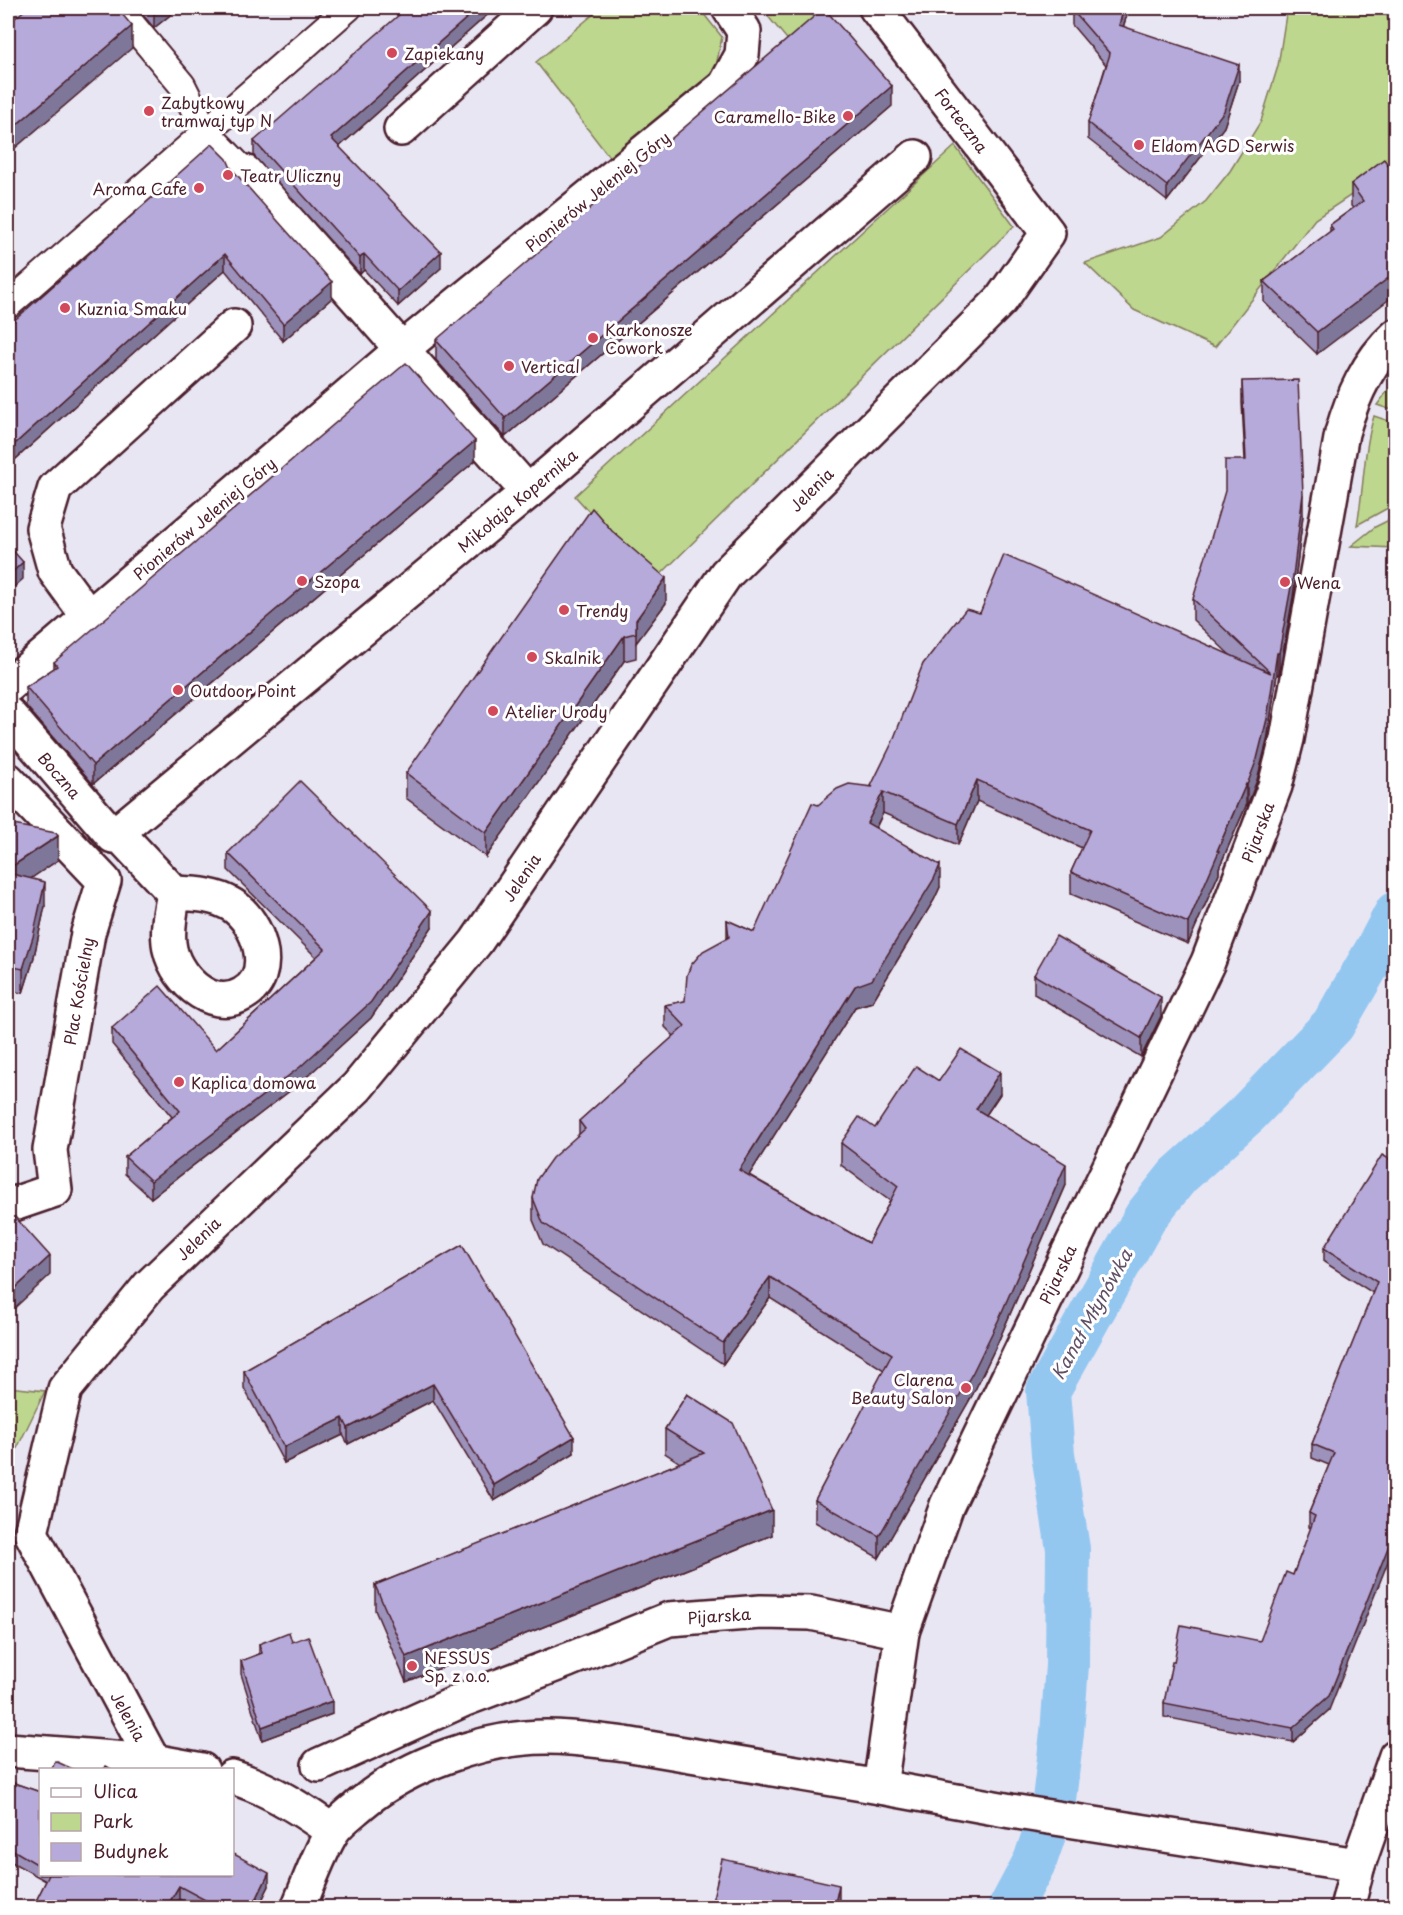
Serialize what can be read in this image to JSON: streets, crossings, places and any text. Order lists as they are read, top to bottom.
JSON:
{
  "streets": {
    "street": [
      "Forteczna",
      "Pionierów Jeleniej Góry",
      "Jelenia",
      "Mikołaja Kopernika",
      "Boczna",
      "Pijarska",
      "Plac Kościelny"
    ]
  },
  "crossings": [
    ["Forteczna", "Jelenia"],
    ["Mikołaja Kopernika", "Boczna"]
  ],
  "water": ["Kanał Młynówka"],
  "places": [
    "Zapiekany",
    "Zabytkowy tramwaj typ N",
    "Caramello-Bike",
    "Eldom AGD Serwis",
    "Teatr Uliczny",
    "Aroma Cafe",
    "Kuznia Smaku",
    "Karkonosze Cowork",
    "Vertical",
    "Szopa",
    "Wena",
    "Trendy",
    "Skalnik",
    "Outdoor Point",
    "Atelier Urody",
    "Kaplica domowa",
    "Clarena Beauty Salon",
    "NESSUS Sp. z o.o."
  ],
  "legend": ["Ulica", "Park", "Budynek"]
}
